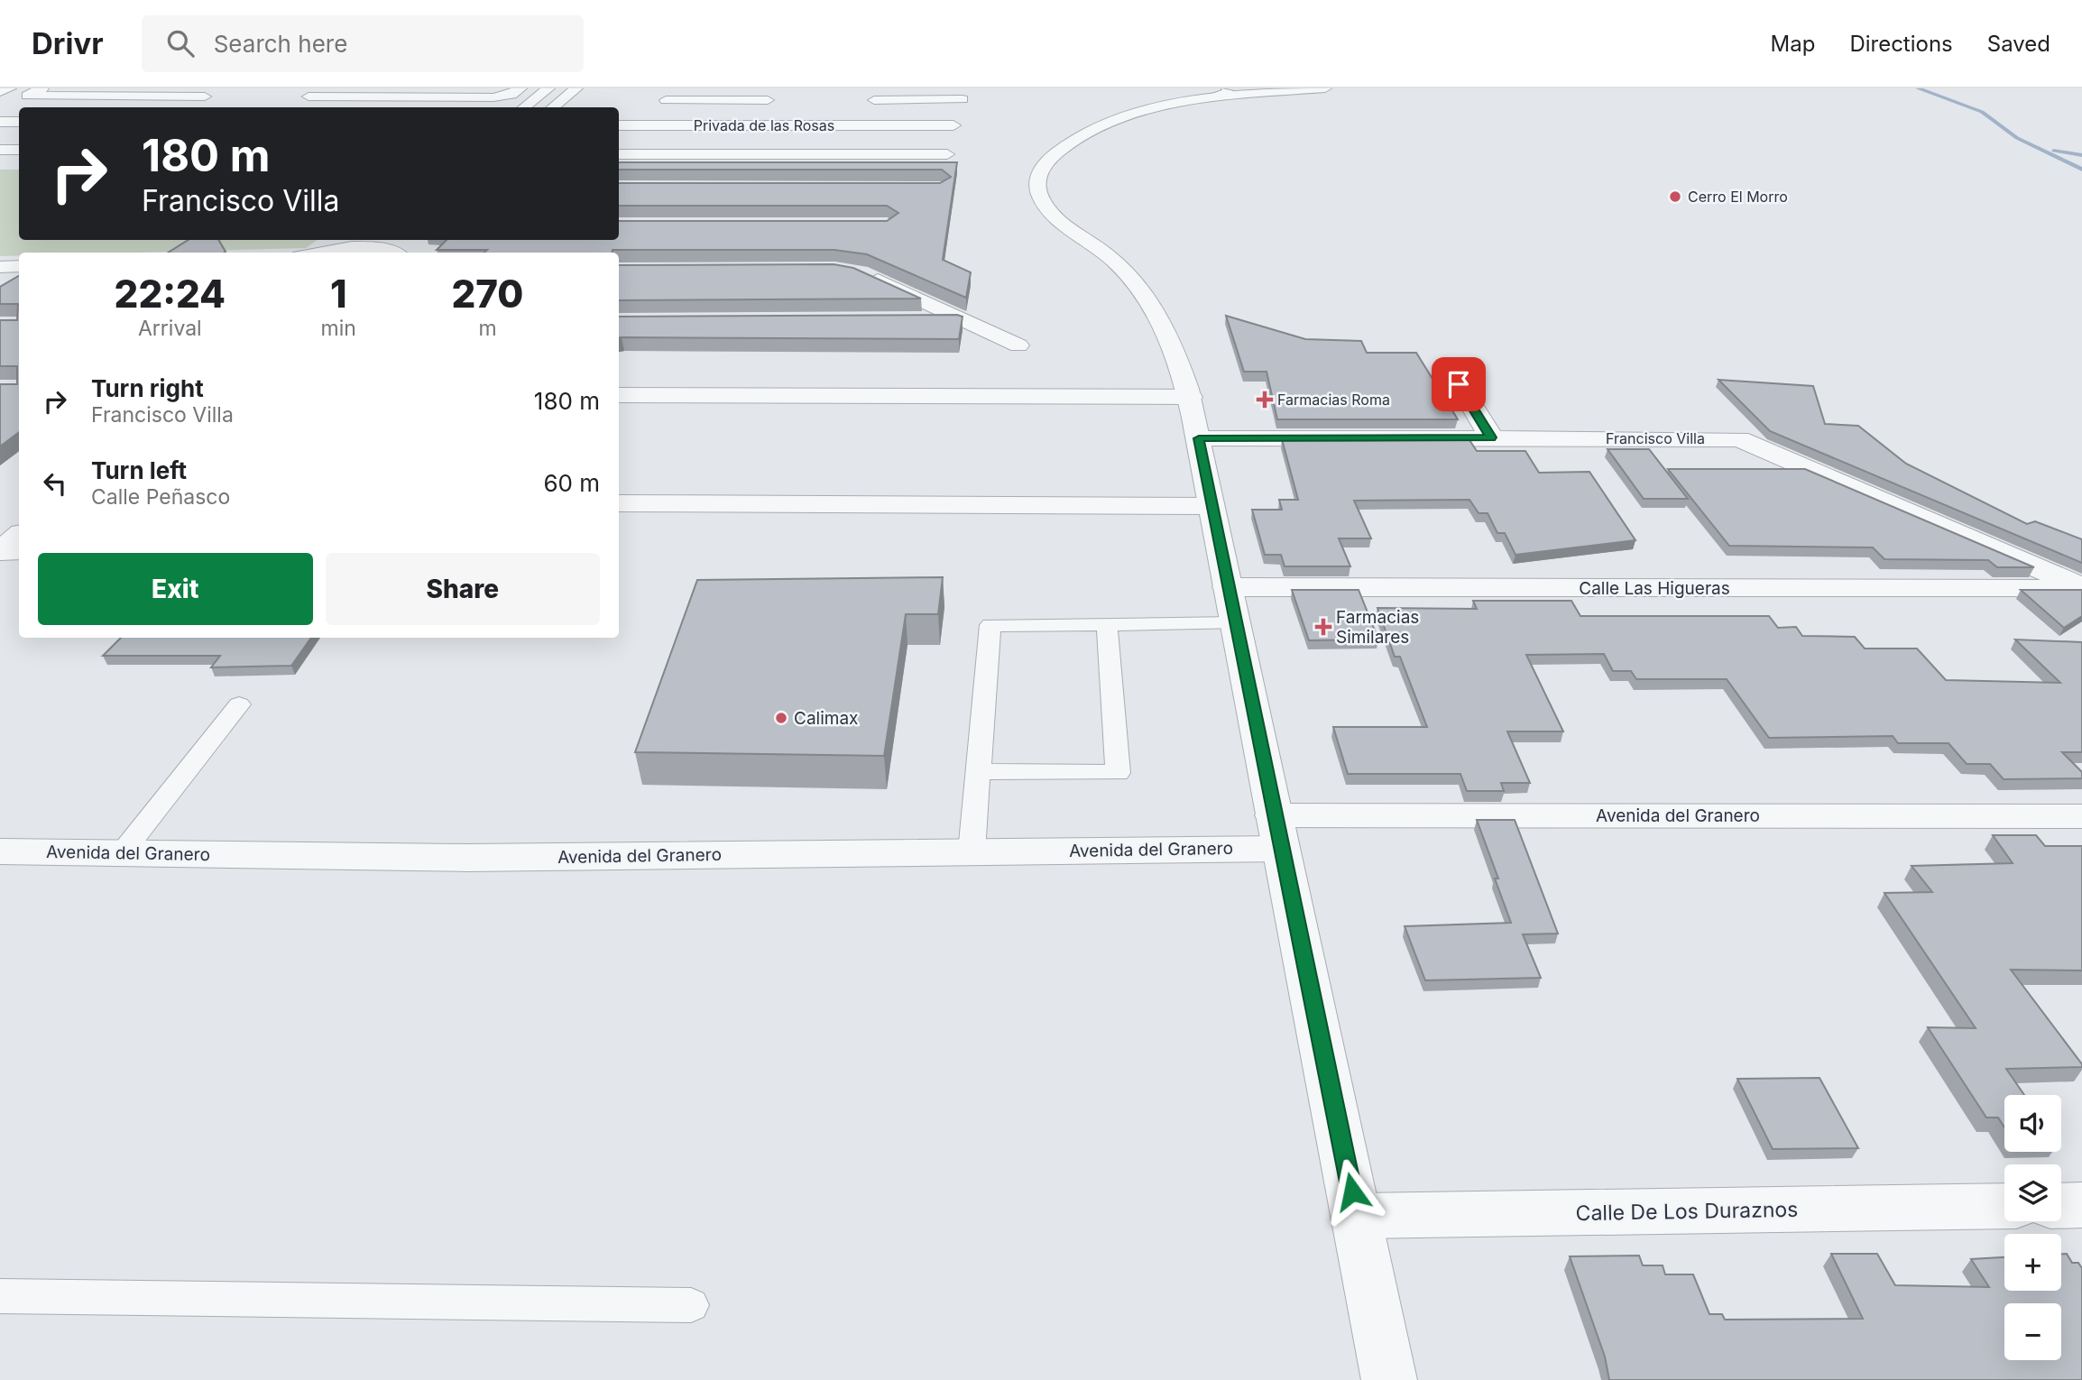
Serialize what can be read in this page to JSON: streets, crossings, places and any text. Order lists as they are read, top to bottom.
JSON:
{
  "streets": {
    "street": [
      "Privada de las Rosas",
      "Francisco Villa",
      "Calle Las Higueras",
      "Avenida del Granero",
      "Calle De Los Duraznos"
    ]
  },
  "crossings": [
    ["Francisco Villa", "Calle Las Higueras"]
  ],
  "places": {
    "other": ["Cerro El Morro", "Calimax"],
    "health": ["Farmacias Roma", "Farmacias Similares"]
  },
  "page": {
    "header": "Drivr",
    "search": "Search here",
    "nav": ["Map", "Directions", "Saved"],
    "turn": ["180 m", "Francisco Villa"],
    "eta": [
      "22:24",
      "Arrival",
      "1",
      "min",
      "270",
      "m"
    ],
    "list": [
      {
        "name": "Turn right",
        "note": "Francisco Villa",
        "value": "180 m"
      },
      {
        "name": "Turn left",
        "note": "Calle Peñasco",
        "value": "60 m"
      }
    ],
    "buttons": ["Exit", "Share"],
    "map_buttons": ["+", "−"]
  }
}
